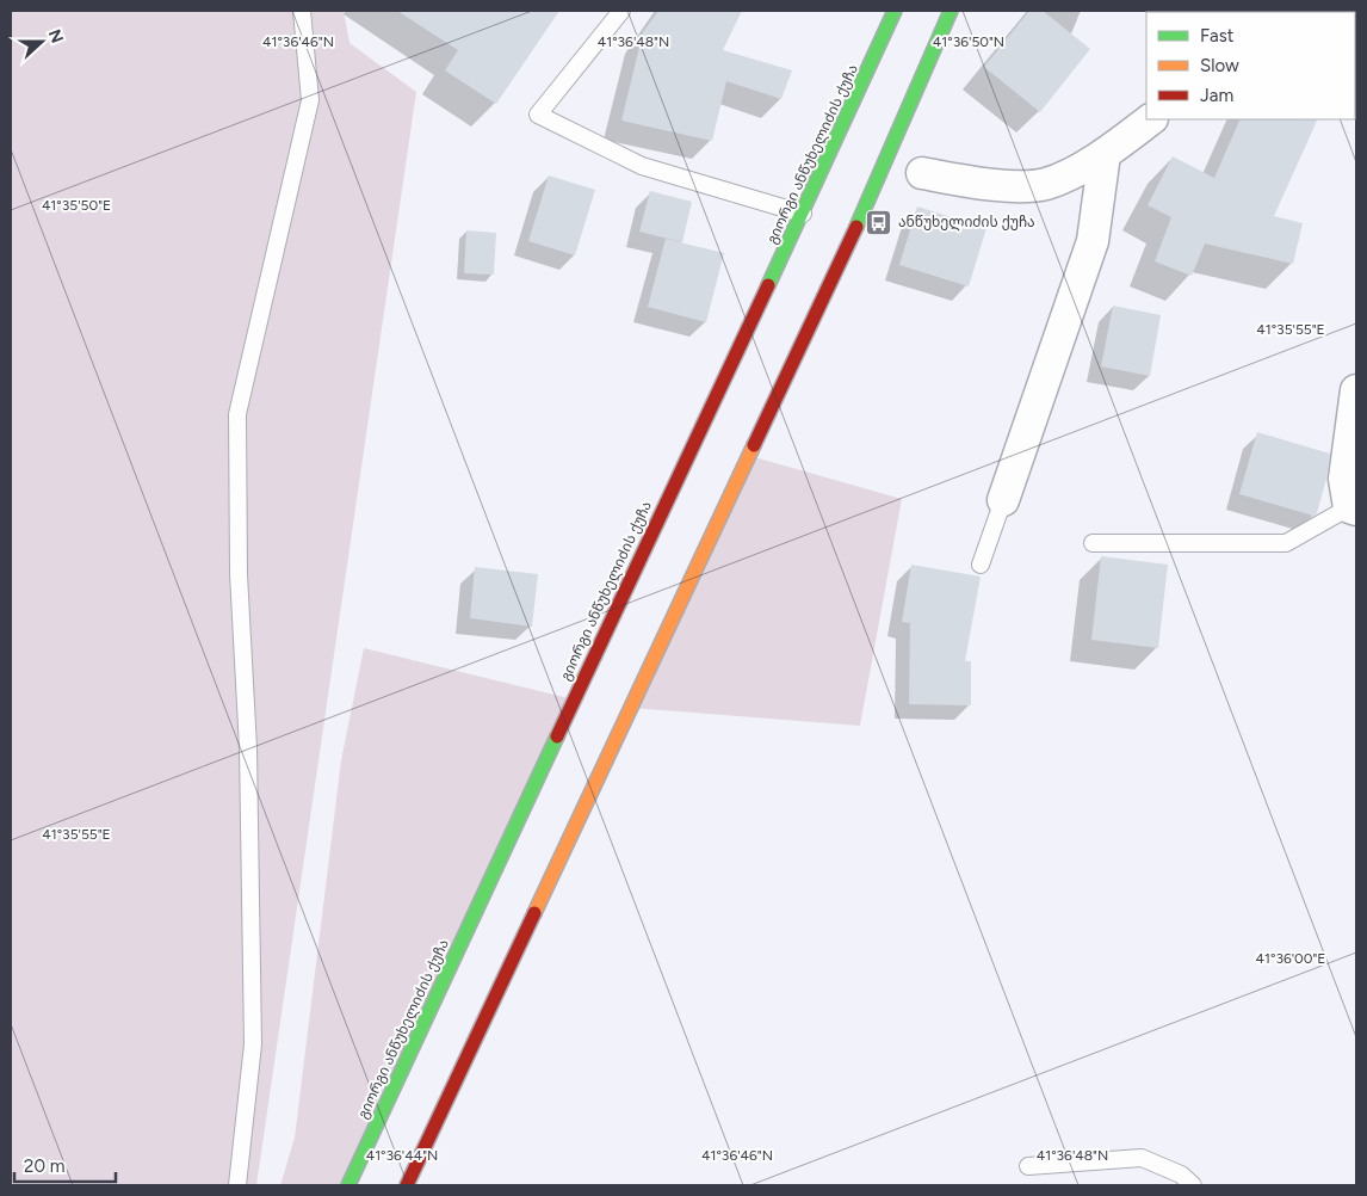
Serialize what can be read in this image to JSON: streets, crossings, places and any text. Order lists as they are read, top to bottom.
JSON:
{
  "streets": {
    "main road": ["გიორგი ანწუხელიძის ქუჩა"]
  },
  "places": {
    "bus stop": ["ანწუხელიძის ქუჩა"]
  },
  "legend": ["Fast", "Slow", "Jam"],
  "scale_bar": "20 m",
  "north": "right",
  "coordinates": [
    "41°36'46\"N",
    "41°36'48\"N",
    "41°36'50\"N",
    "41°35'50\"E",
    "41°35'55\"E",
    "41°36'00\"E",
    "41°36'44\"N"
  ]
}
